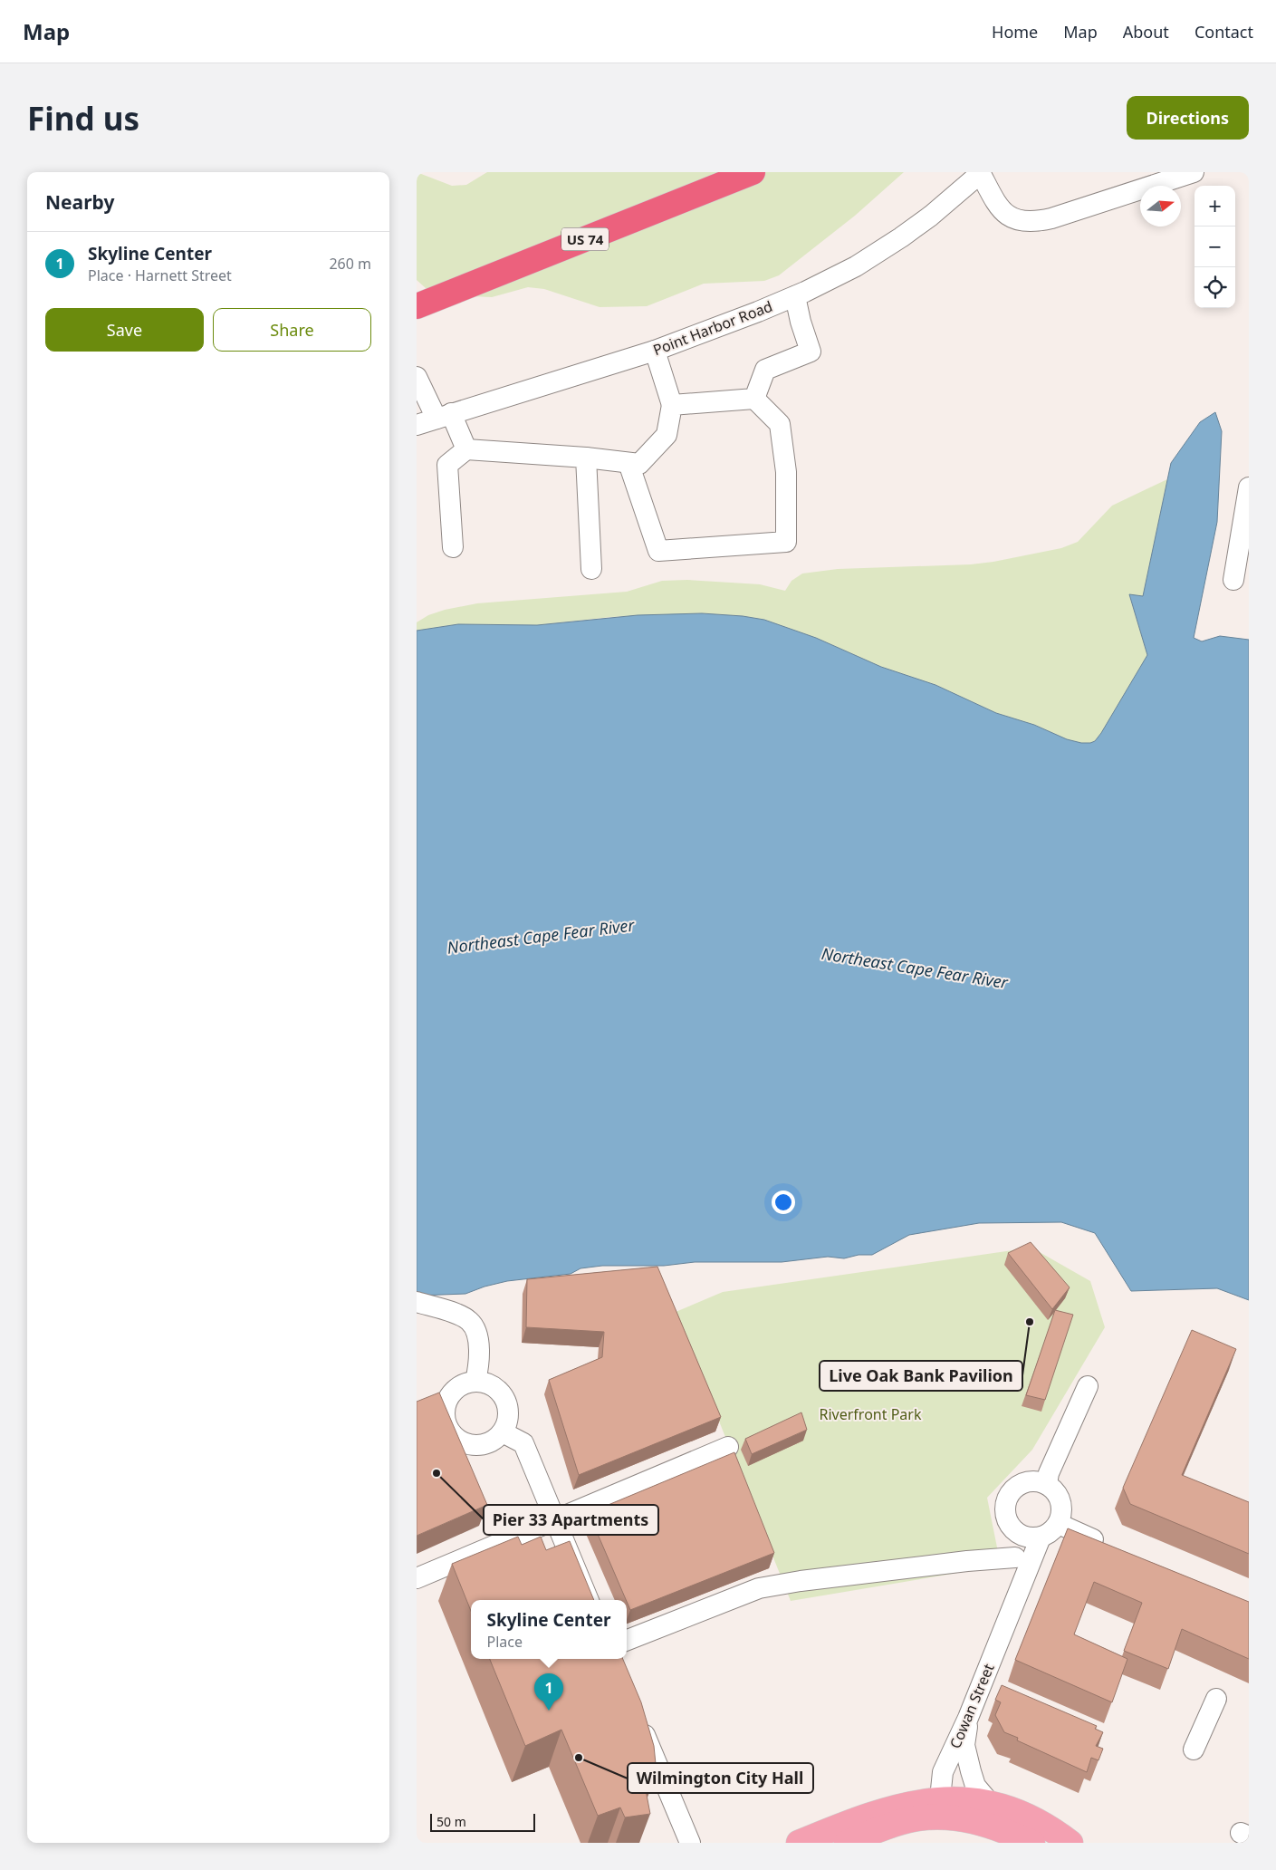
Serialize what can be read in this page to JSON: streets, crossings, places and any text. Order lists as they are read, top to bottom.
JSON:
{
  "streets": {
    "highway": ["US 74"],
    "street": ["Point Harbor Road", "Cowan Street"]
  },
  "water": ["Northeast Cape Fear River"],
  "parks": ["Riverfront Park"],
  "places": ["Live Oak Bank Pavilion", "Pier 33 Apartments", "Wilmington City Hall"],
  "scale_bar": "50 m",
  "north": "right",
  "page": {
    "header": "Map",
    "nav": [
      "Home",
      "Map",
      "About",
      "Contact"
    ],
    "buttons": [
      "Directions",
      ["Save", "Share"]
    ],
    "title": "Find us",
    "heading": "Nearby",
    "map_buttons": ["+", "−"],
    "list": [
      {
        "mark": "1",
        "name": "Skyline Center",
        "note": "Place · Harnett Street",
        "value": "260 m"
      }
    ],
    "popup": ["Skyline Center", "Place"],
    "pins": "1",
    "scale": "50 m"
  }
}
